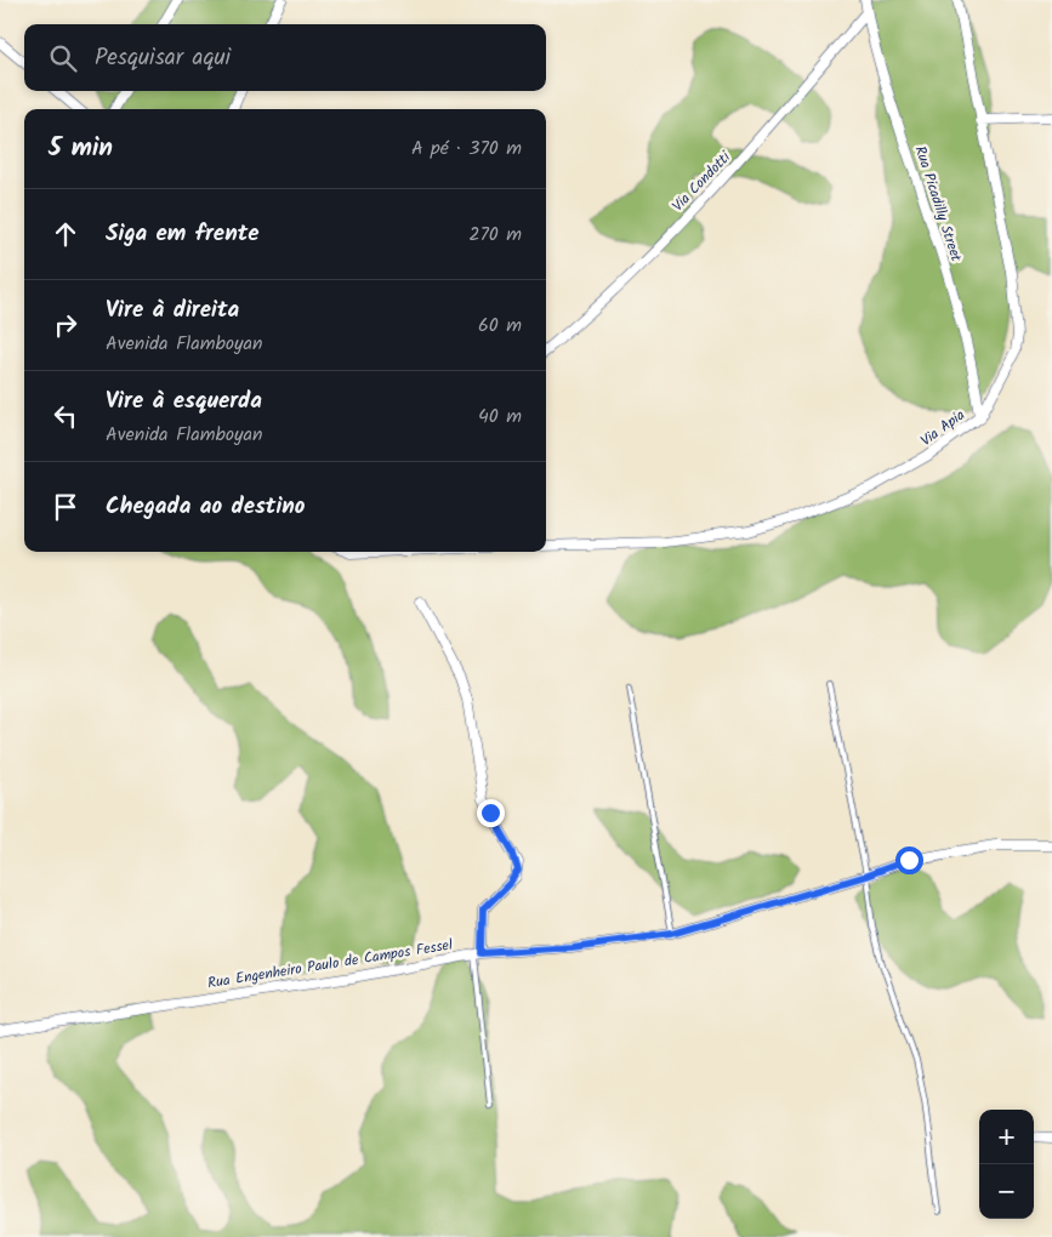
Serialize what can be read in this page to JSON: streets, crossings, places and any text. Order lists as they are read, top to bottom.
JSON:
{
  "streets": {
    "street": [
      "Via Condotti",
      "Rua Picadilly Street",
      "Via Apia",
      "Rua Engenheiro Paulo de Campos Fessel"
    ]
  },
  "crossings": [
    ["Via Condotti", "Rua Picadilly Street"],
    ["Rua Picadilly Street", "Via Apia"]
  ],
  "page": {
    "search": "Pesquisar aqui",
    "heading": ["5 min", "A pé · 370 m"],
    "list": [
      ["Siga em frente", "270 m"],
      ["Vire à direita", "Avenida Flamboyan", "60 m"],
      ["Vire à esquerda", "Avenida Flamboyan", "40 m"],
      "Chegada ao destino"
    ],
    "map_buttons": ["+", "−"]
  }
}
